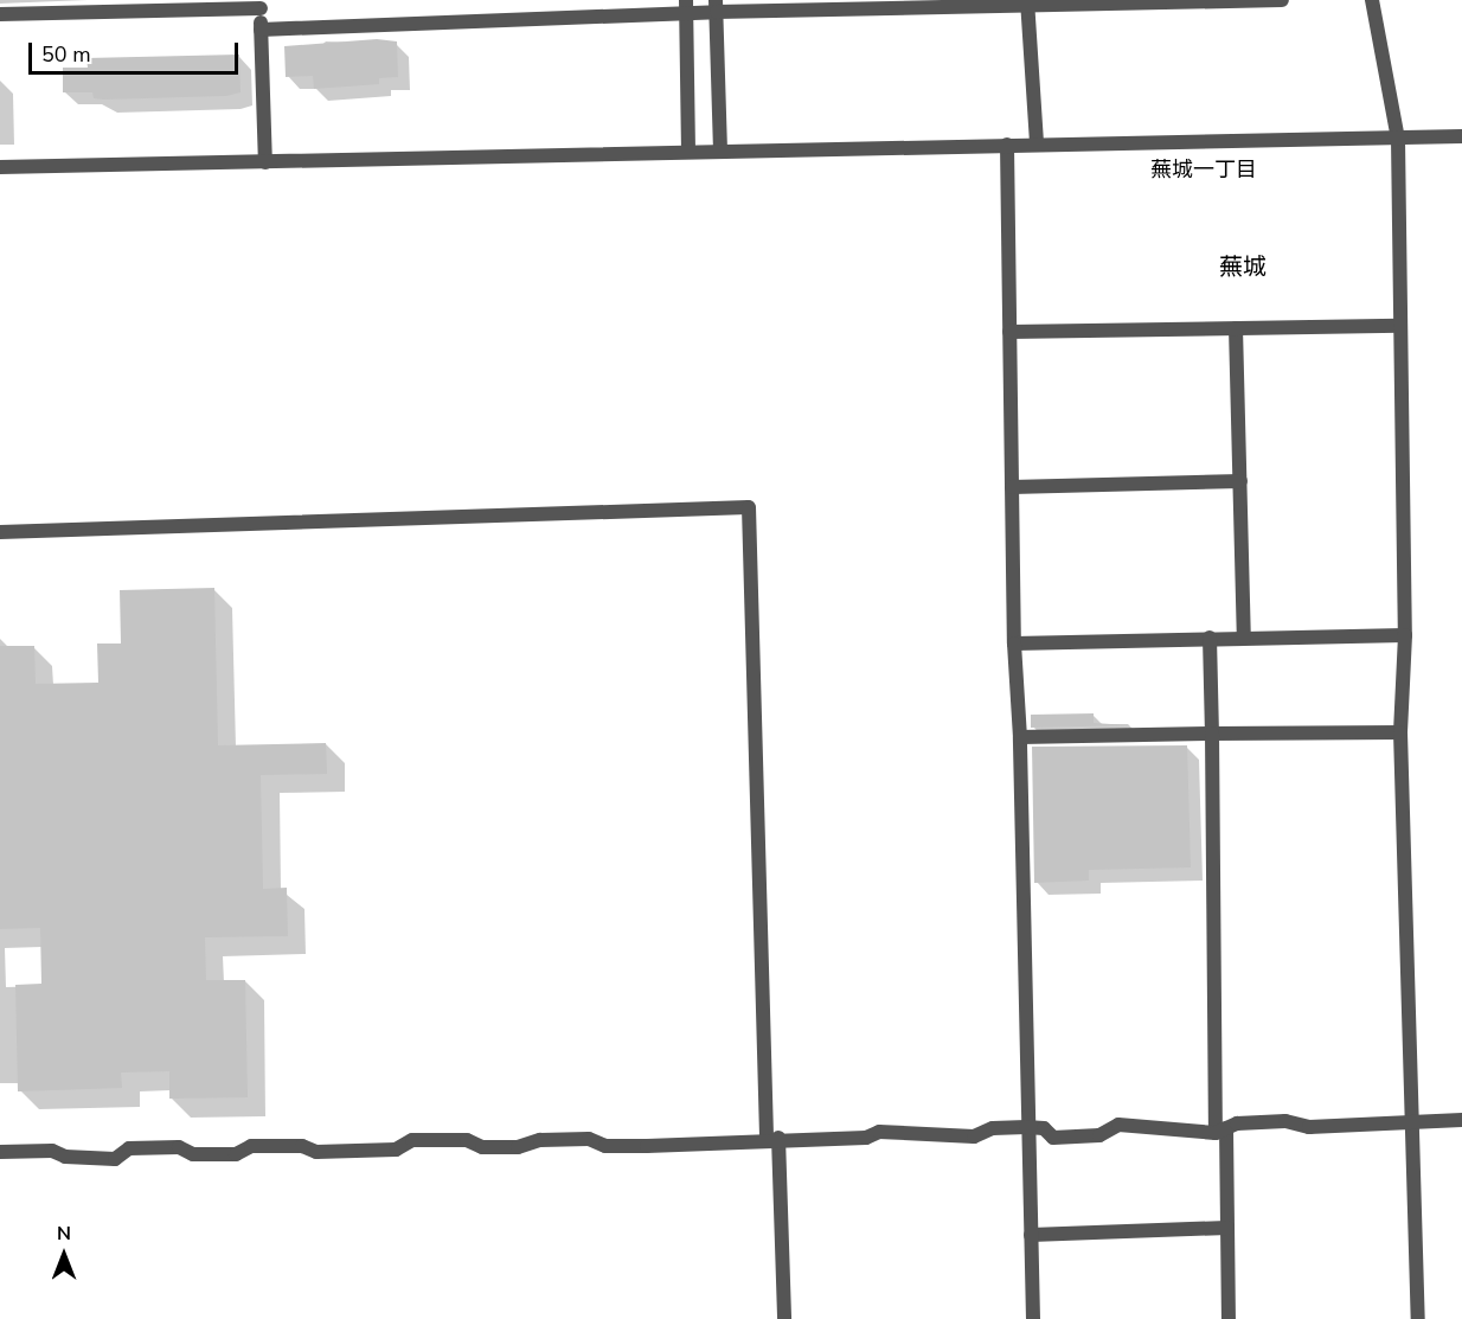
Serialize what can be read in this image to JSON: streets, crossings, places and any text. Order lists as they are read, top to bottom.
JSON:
{
  "districts": ["蕪城一丁目", "蕪城"],
  "scale_bar": "50 m",
  "north": "top"
}
